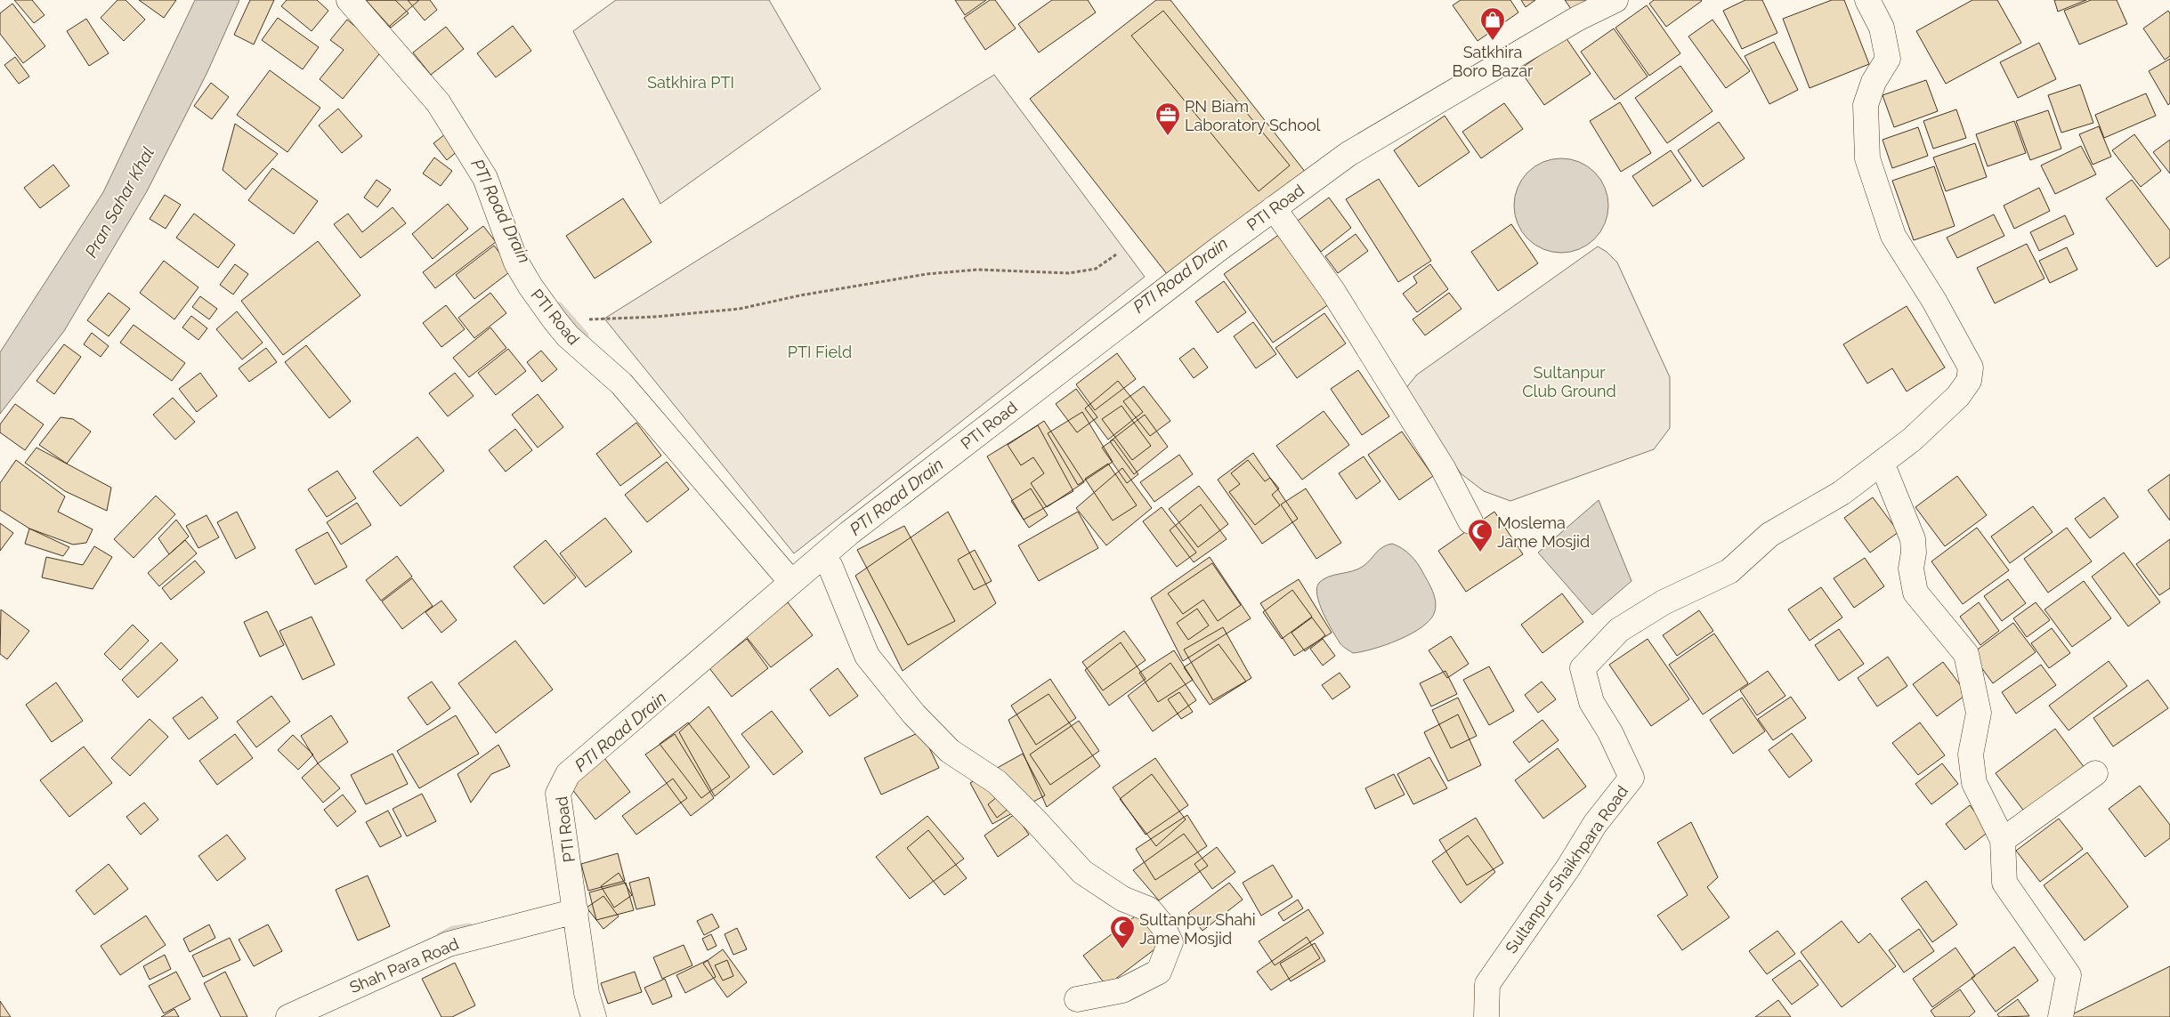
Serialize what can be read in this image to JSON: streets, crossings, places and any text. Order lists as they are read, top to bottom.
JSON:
{
  "streets": {
    "street": ["PTI Road", "Sultanpur Shaikhpara Road", "Shah Para Road"]
  },
  "crossings": [
    ["PTI Road", "Shah Para Road"]
  ],
  "water": ["Pran Sahar Khal", "PTI Road Drain"],
  "parks": ["Satkhira PTI", "PTI Field", "Sultanpur Club Ground"],
  "places": {
    "shop": ["Satkhira Boro Bazar"],
    "office": ["PN Biam Laboratory School"],
    "mosque": ["Moslema Jame Mosjid", "Sultanpur Shahi Jame Mosjid"]
  }
}
